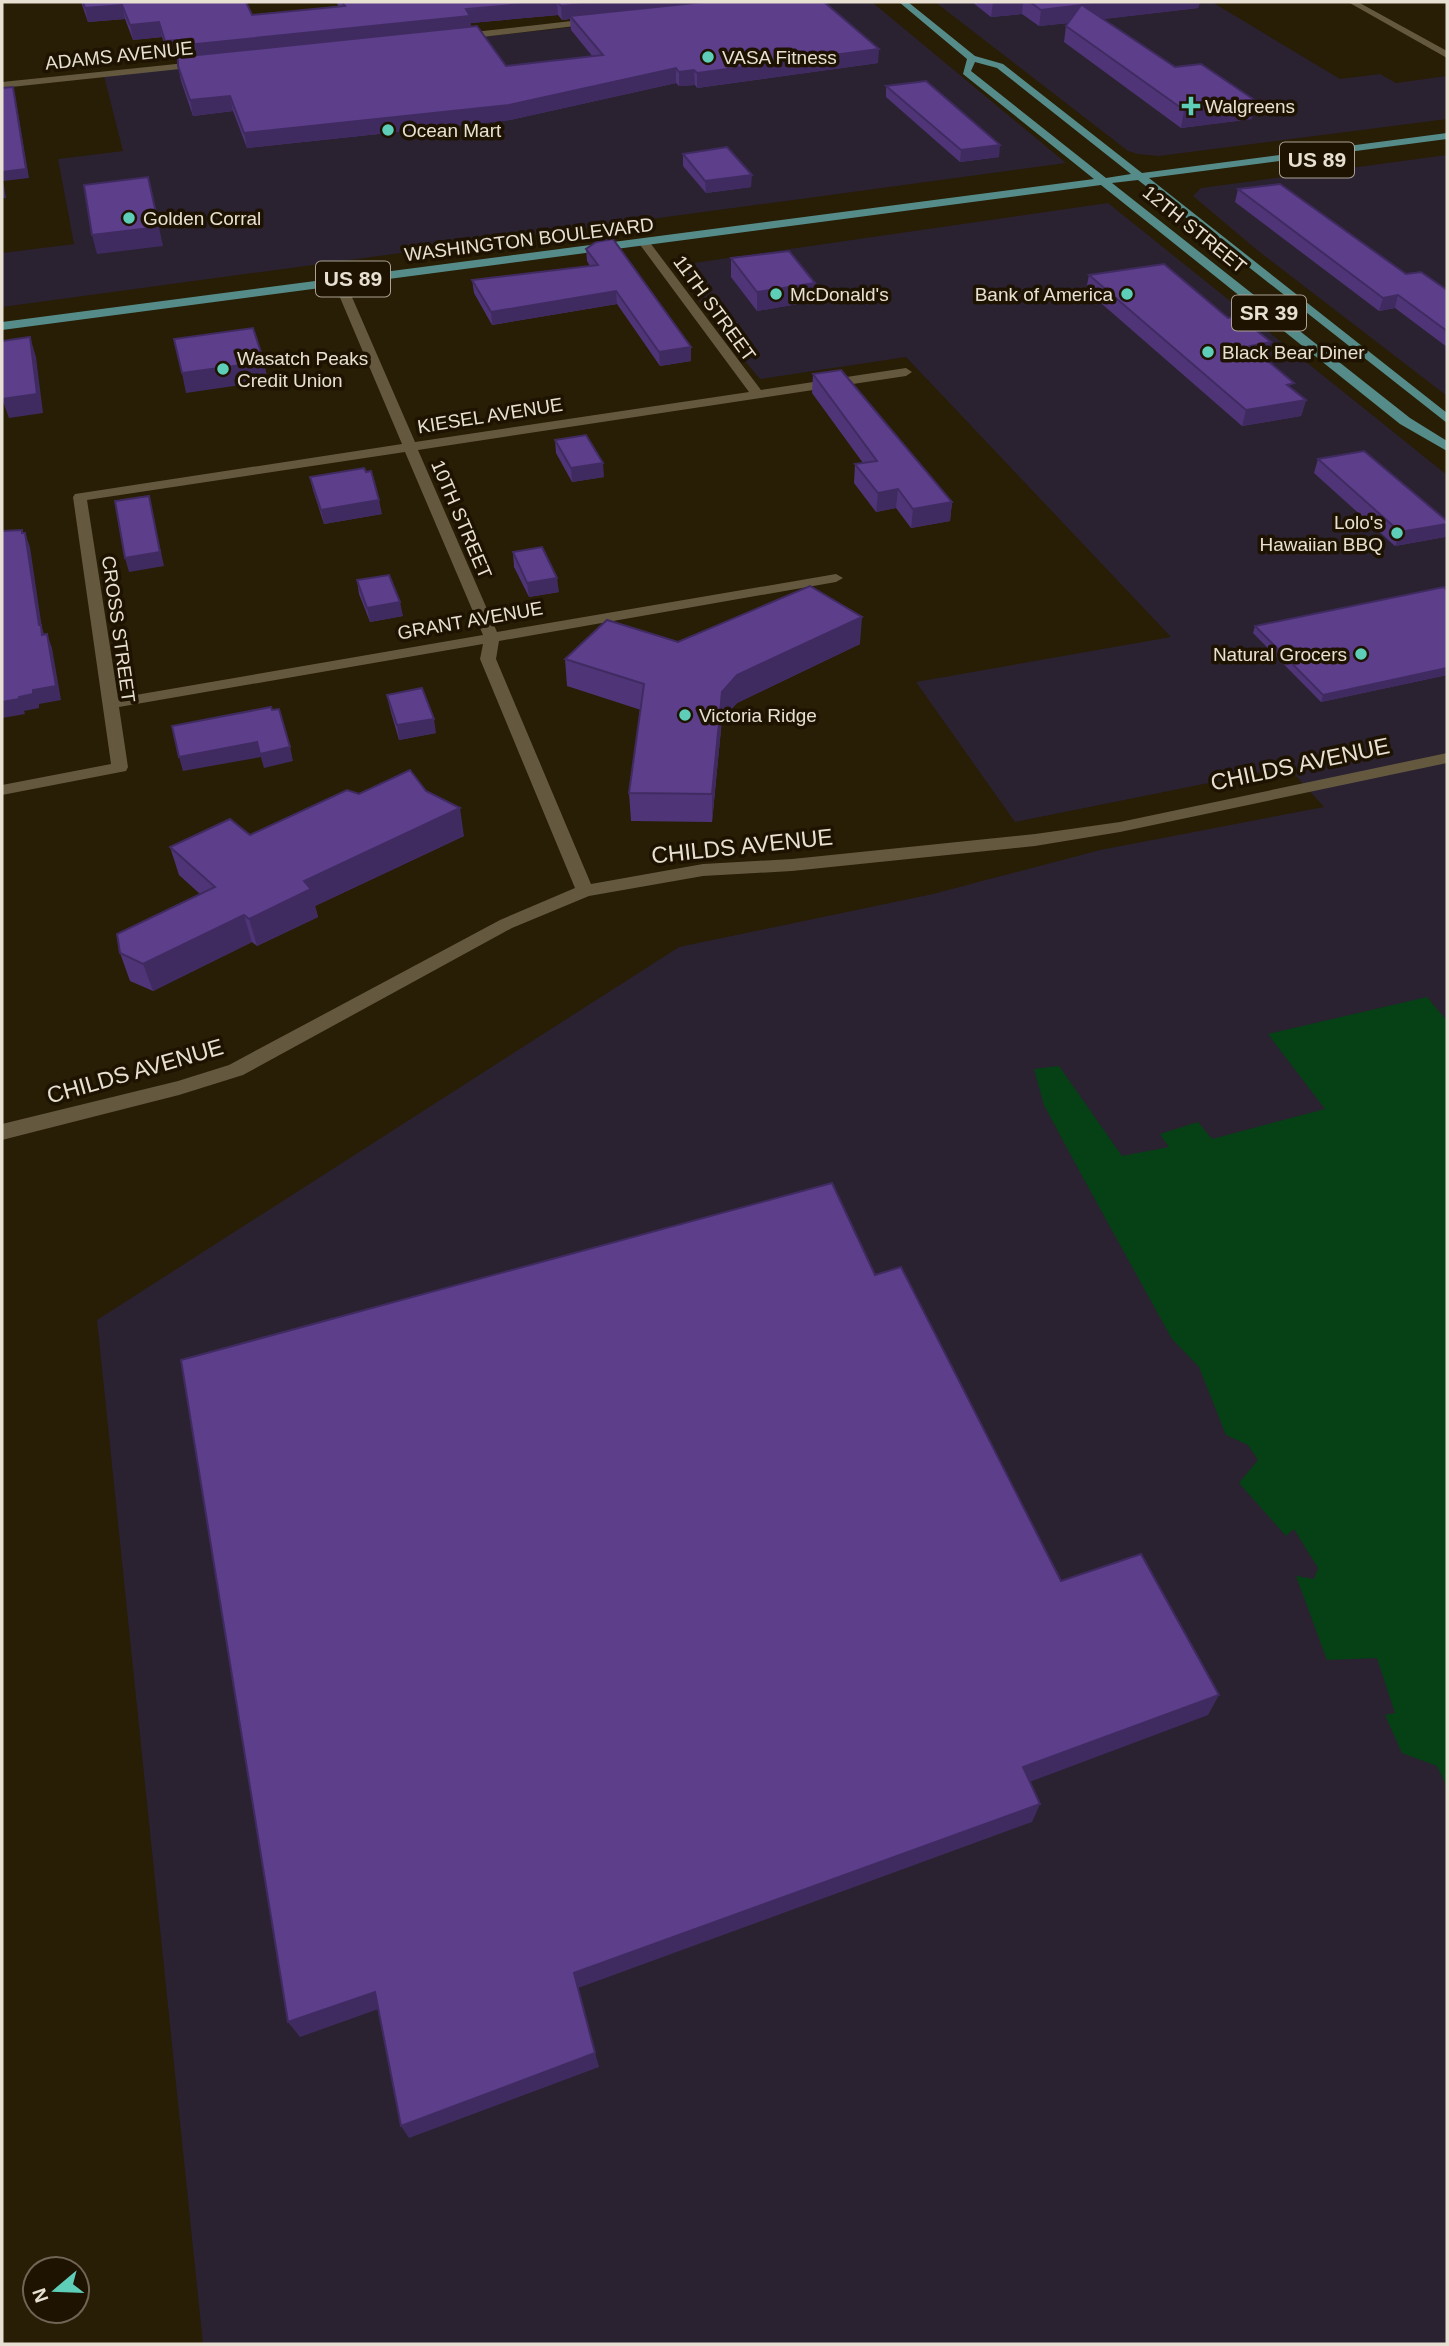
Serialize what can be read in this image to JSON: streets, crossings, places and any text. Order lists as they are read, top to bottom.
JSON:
{
  "streets": {
    "main road": [
      "US 89",
      "12TH STREET",
      "WASHINGTON BOULEVARD",
      "SR 39"
    ],
    "street": [
      "ADAMS AVENUE",
      "11TH STREET",
      "KIESEL AVENUE",
      "10TH STREET",
      "GRANT AVENUE",
      "CROSS STREET",
      "CHILDS AVENUE"
    ]
  },
  "crossings": [
    ["12TH STREET", "WASHINGTON BOULEVARD"],
    ["WASHINGTON BOULEVARD", "11TH STREET"],
    ["WASHINGTON BOULEVARD", "10TH STREET"],
    ["11TH STREET", "KIESEL AVENUE"],
    ["KIESEL AVENUE", "10TH STREET"],
    ["KIESEL AVENUE", "CROSS STREET"],
    ["10TH STREET", "GRANT AVENUE"],
    ["10TH STREET", "CHILDS AVENUE"],
    ["GRANT AVENUE", "CROSS STREET"]
  ],
  "places": {
    "other": [
      "VASA Fitness",
      "Ocean Mart",
      "Golden Corral",
      "McDonald's",
      "Bank of America",
      "Black Bear Diner",
      "Wasatch Peaks Credit Union",
      "Lolo's Hawaiian BBQ",
      "Natural Grocers",
      "Victoria Ridge"
    ],
    "health": ["Walgreens"]
  },
  "north": "left"
}
